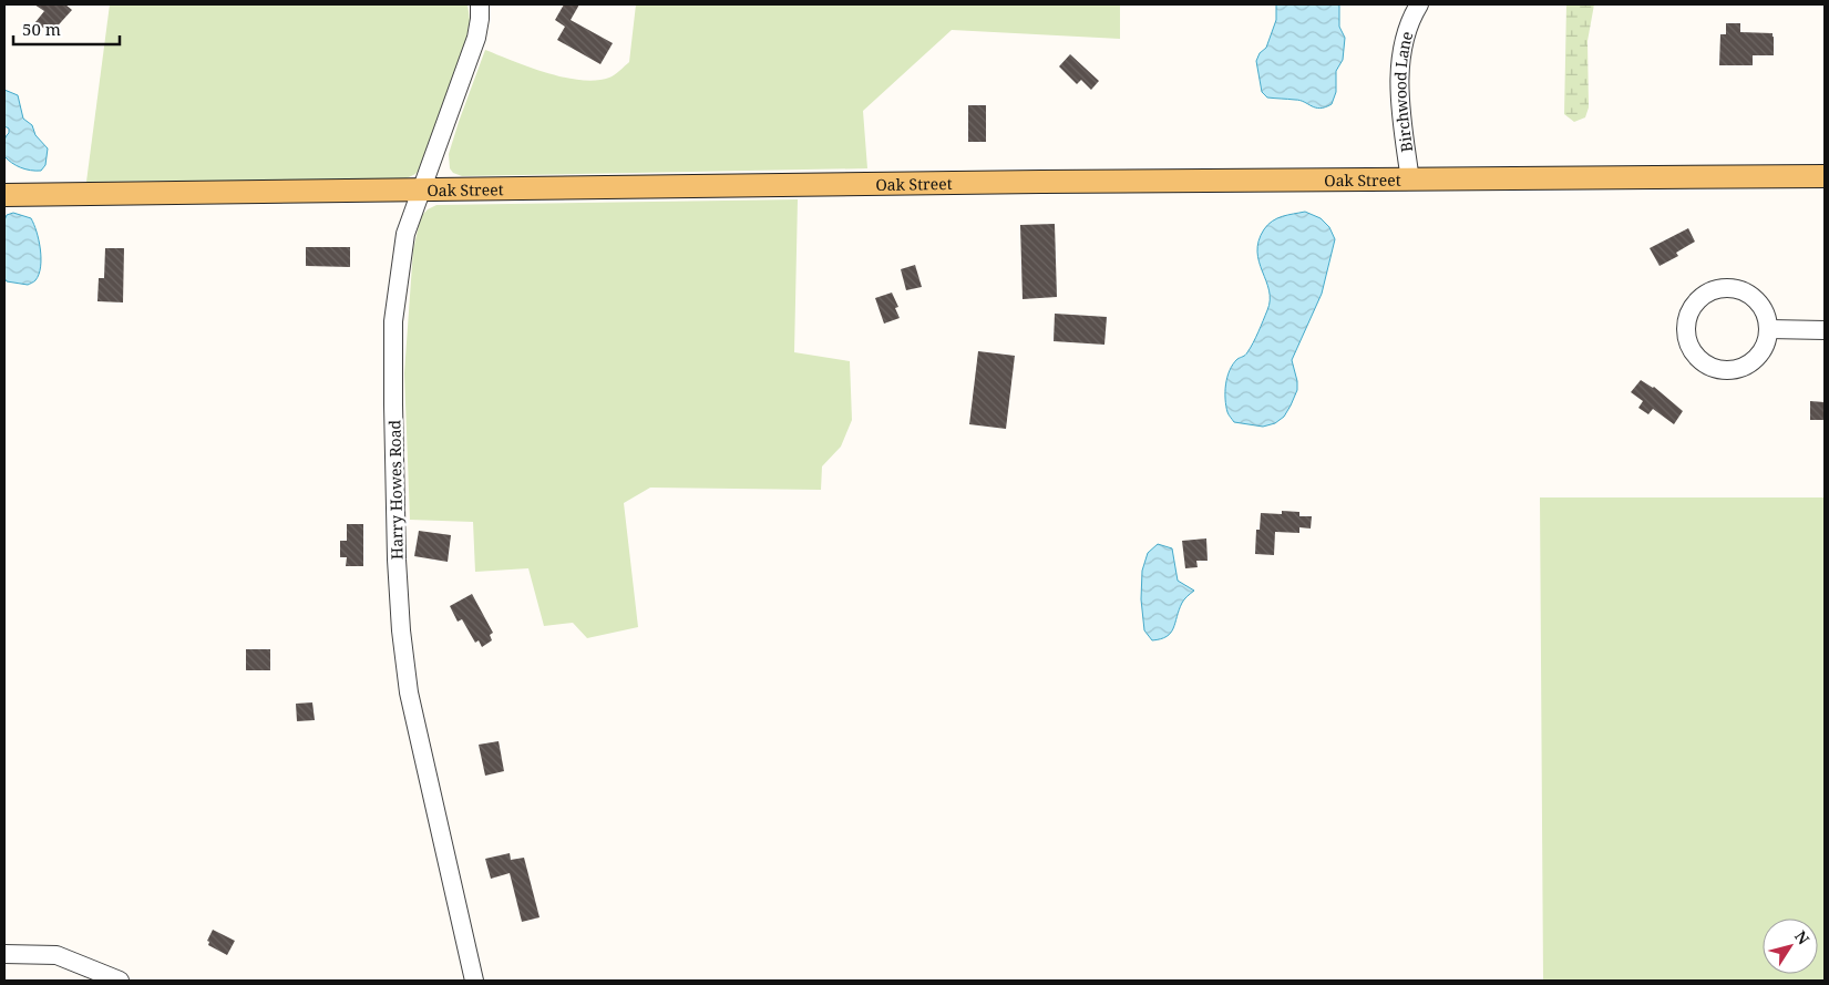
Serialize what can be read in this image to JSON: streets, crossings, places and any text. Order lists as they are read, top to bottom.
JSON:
{
  "streets": {
    "main road": ["Oak Street"],
    "street": ["Birchwood Lane", "Harry Howes Road"]
  },
  "crossings": [
    ["Birchwood Lane", "Oak Street"],
    ["Oak Street", "Harry Howes Road"]
  ],
  "scale_bar": "50 m",
  "north": "top right"
}
